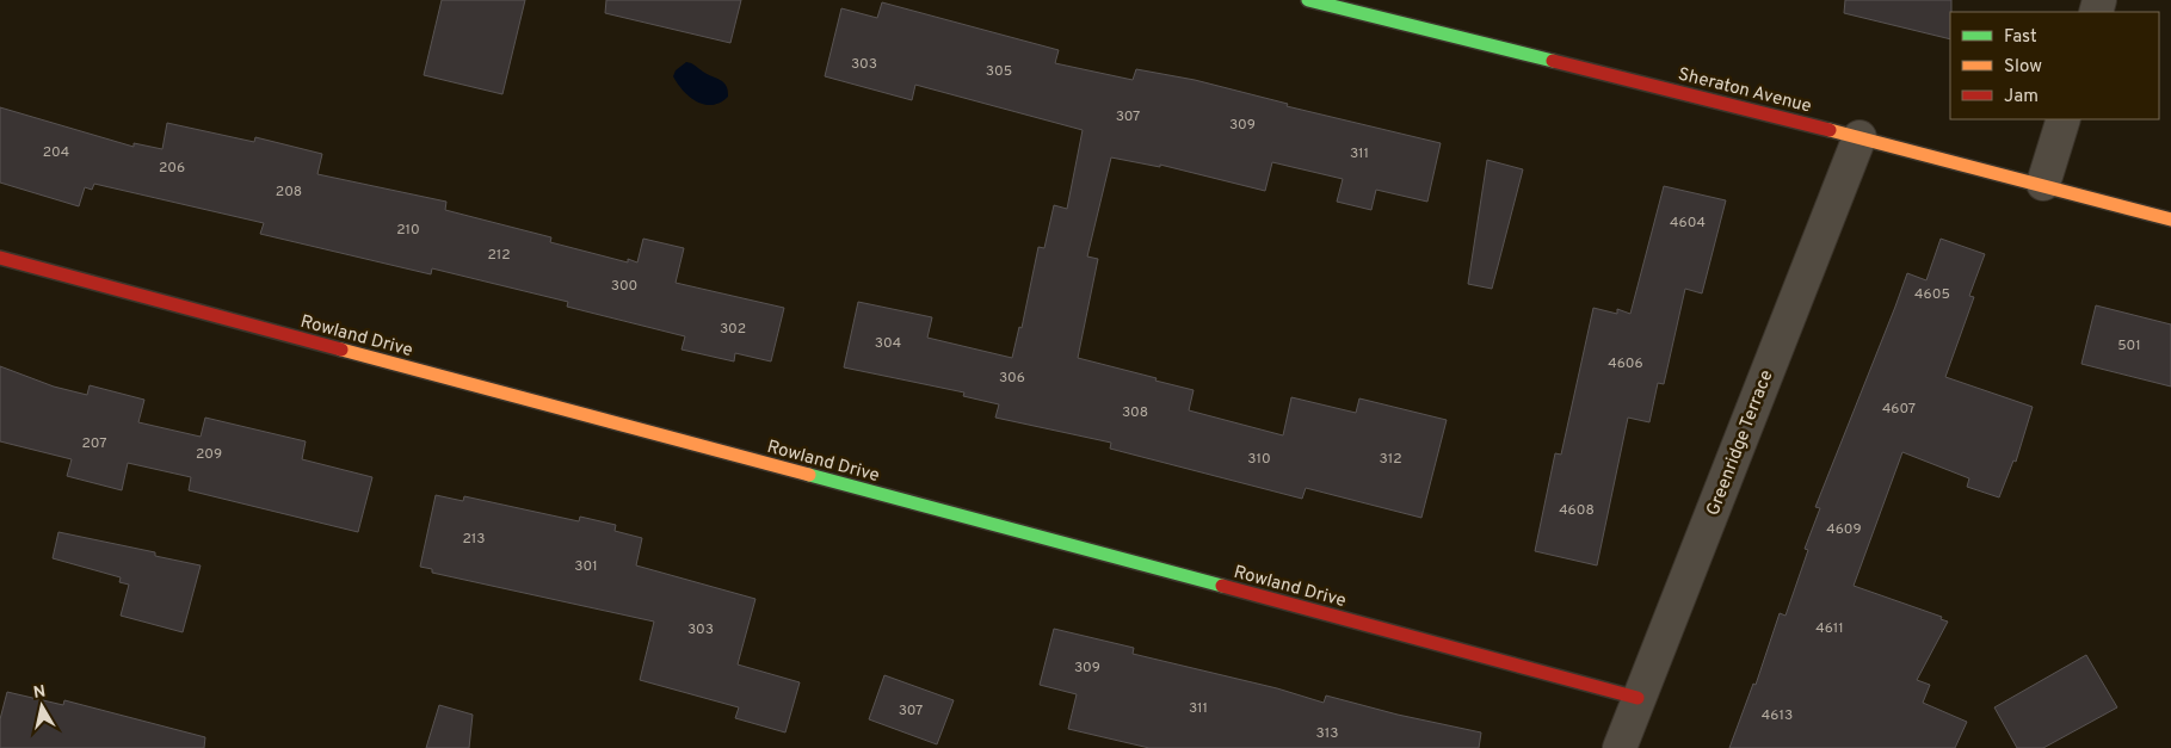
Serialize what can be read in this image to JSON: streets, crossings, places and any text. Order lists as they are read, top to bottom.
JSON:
{
  "streets": {
    "street": ["Sheraton Avenue", "Rowland Drive", "Greenridge Terrace"]
  },
  "crossings": [
    ["Sheraton Avenue", "Greenridge Terrace"],
    ["Rowland Drive", "Greenridge Terrace"]
  ],
  "house_numbers": [
    "303",
    "305",
    "307",
    "309",
    "204",
    "311",
    "206",
    "208",
    "4604",
    "210",
    "212",
    "300",
    "4605",
    "302",
    "304",
    "501",
    "4606",
    "306",
    "4607",
    "308",
    "207",
    "209",
    "310",
    "312",
    "4608",
    "4609",
    "213",
    "301",
    "4611",
    "303",
    "309",
    "311",
    "307",
    "4613",
    "313"
  ],
  "legend": ["Fast", "Slow", "Jam"],
  "north": "top"
}
